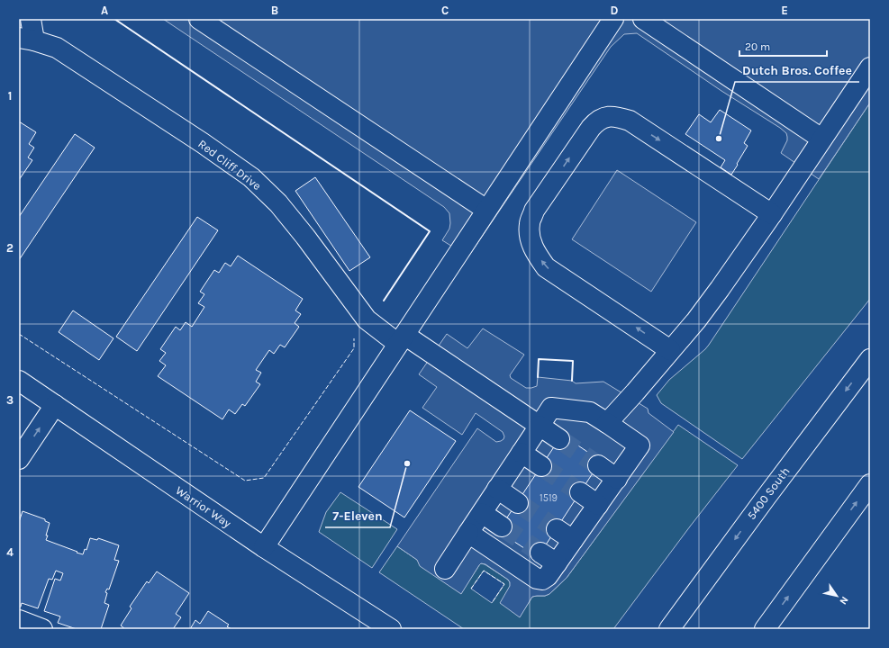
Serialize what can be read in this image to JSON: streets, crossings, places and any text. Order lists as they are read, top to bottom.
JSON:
{
  "streets": {
    "street": ["Red Cliff Drive", "5400 South", "Warrior Way"]
  },
  "places": ["Dutch Bros. Coffee", "7-Eleven"],
  "house_numbers": ["1519"],
  "scale_bar": "20 m",
  "north": "bottom right",
  "grid": {
    "columns": [
      "A",
      "B",
      "C",
      "D",
      "E"
    ],
    "rows": [
      "1",
      "2",
      "3",
      "4"
    ]
  }
}
